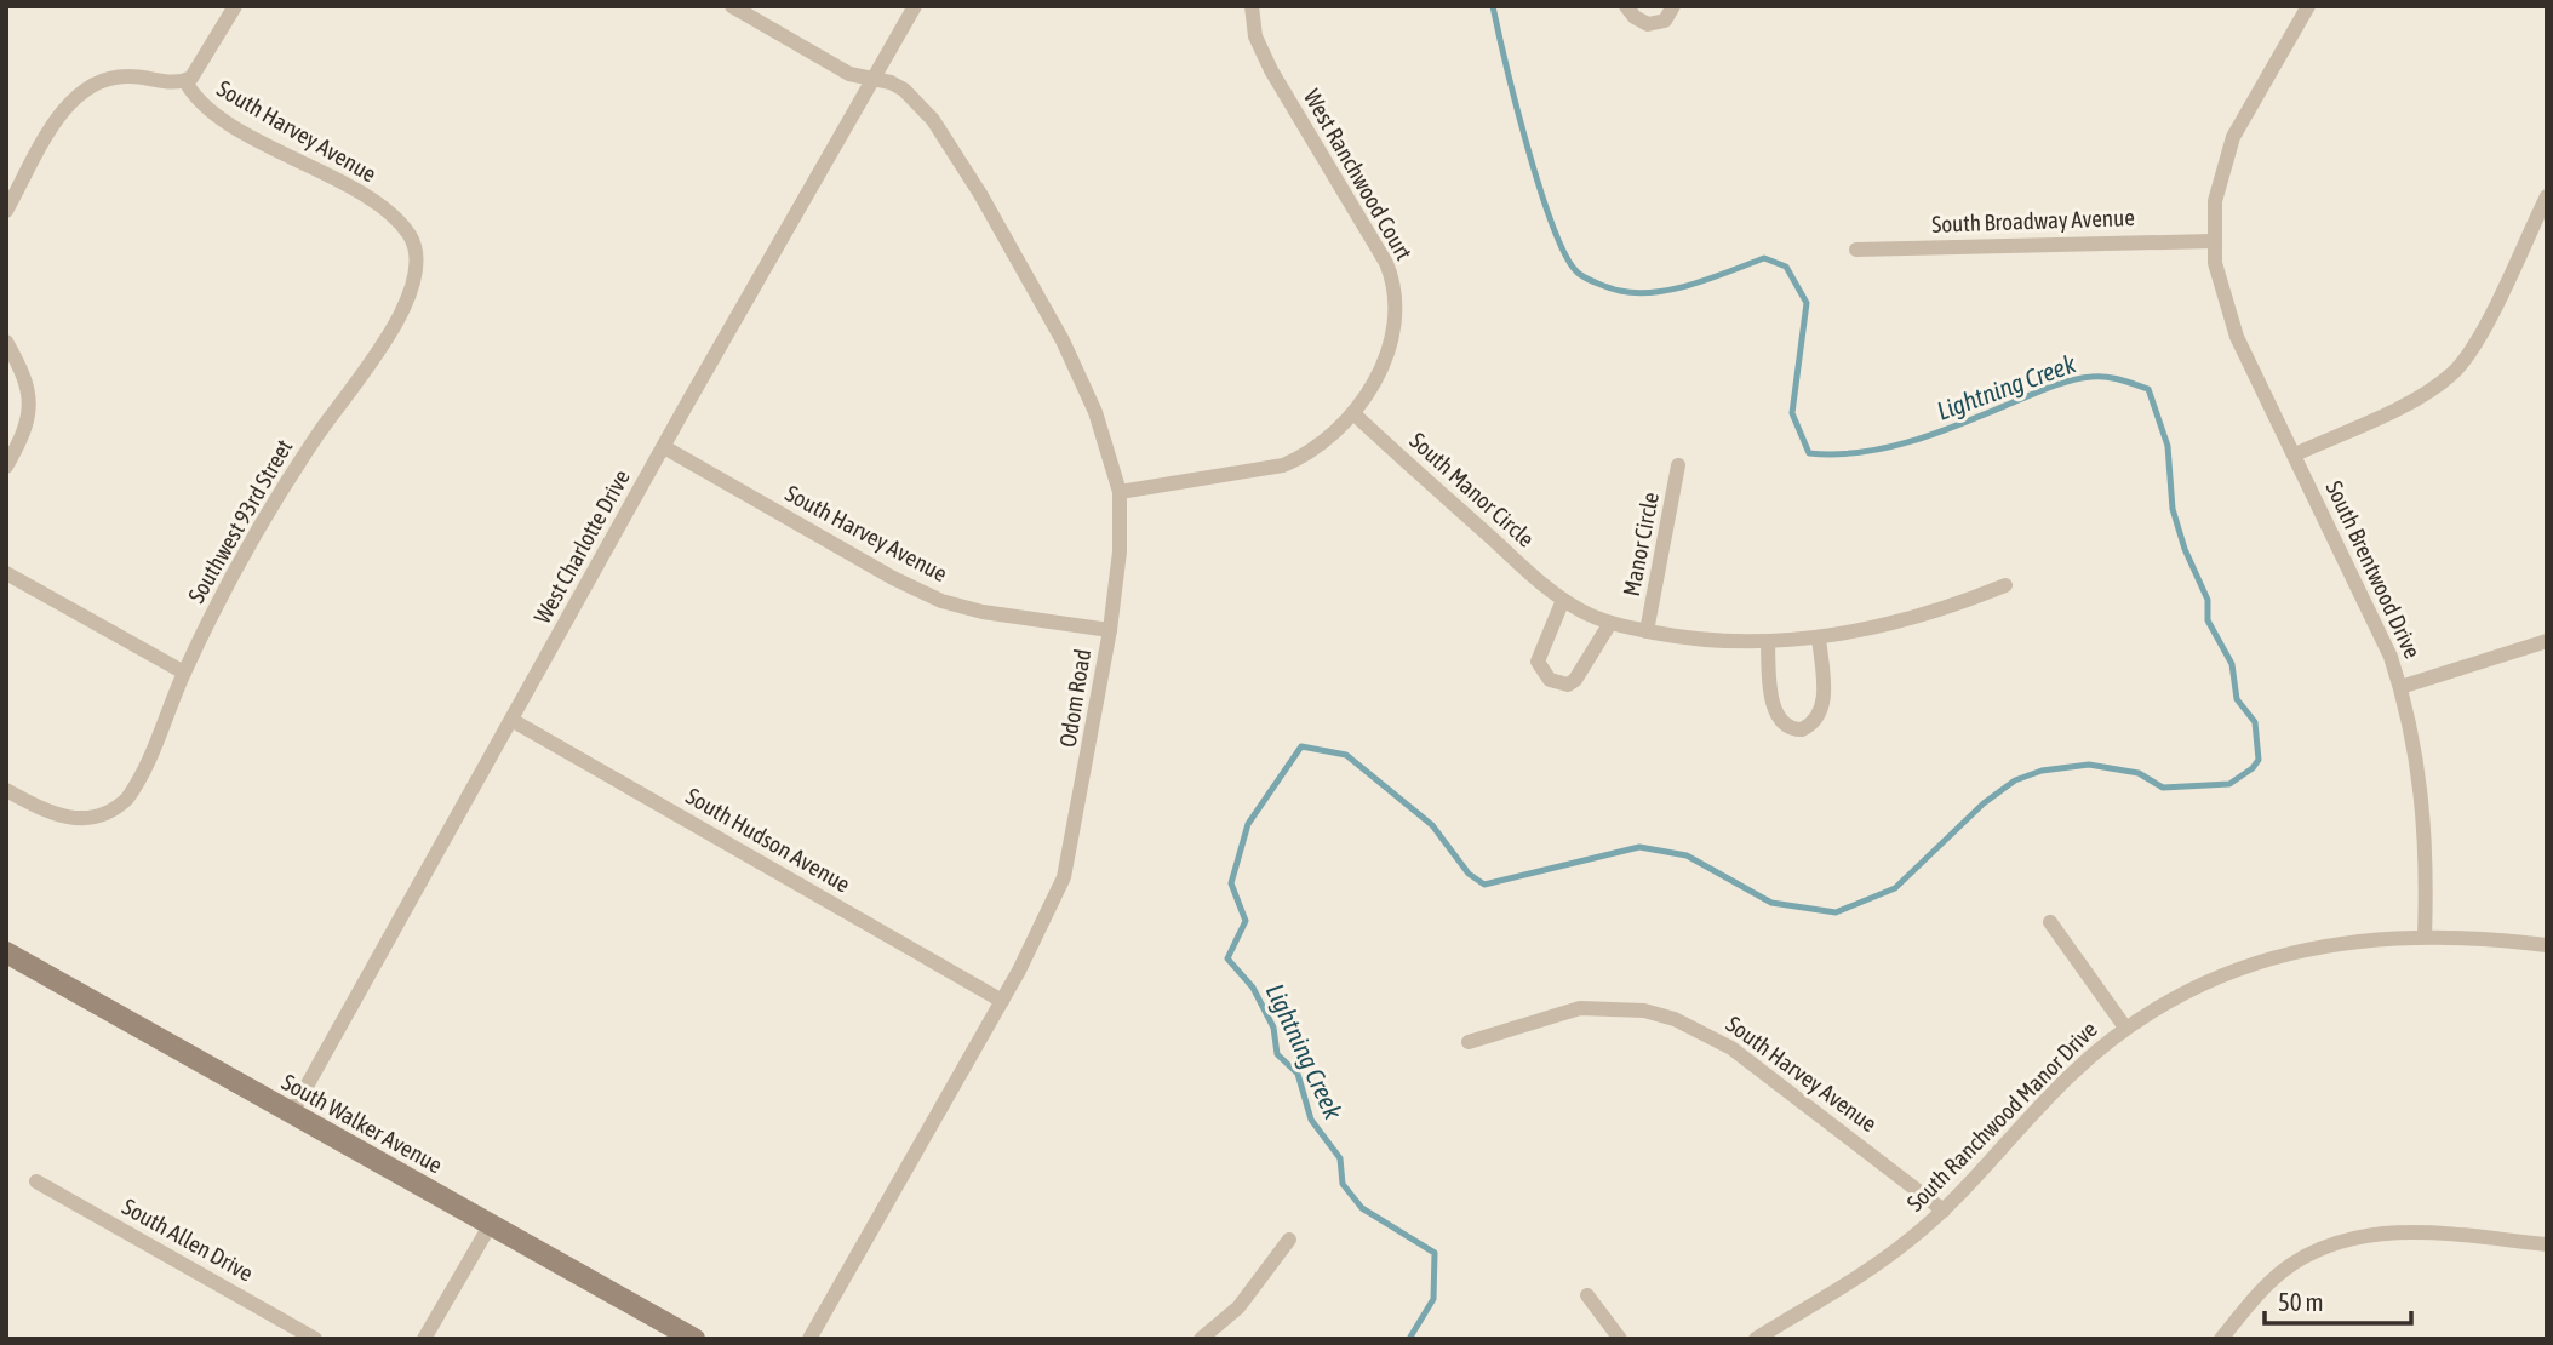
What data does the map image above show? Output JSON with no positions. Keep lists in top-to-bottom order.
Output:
{
  "streets": {
    "main road": ["South Walker Avenue"],
    "street": [
      "South Harvey Avenue",
      "West Ranchwood Court",
      "South Broadway Avenue",
      "South Manor Circle",
      "Southwest 93rd Street",
      "Manor Circle",
      "West Charlotte Drive",
      "South Brentwood Drive",
      "Odom Road",
      "South Hudson Avenue",
      "South Ranchwood Manor Drive",
      "South Allen Drive"
    ]
  },
  "crossings": [
    ["South Harvey Avenue", "Southwest 93rd Street"],
    ["South Harvey Avenue", "West Charlotte Drive"],
    ["South Harvey Avenue", "Odom Road"],
    ["South Harvey Avenue", "South Ranchwood Manor Drive"],
    ["West Ranchwood Court", "South Manor Circle"],
    ["West Ranchwood Court", "Odom Road"],
    ["South Broadway Avenue", "South Brentwood Drive"],
    ["South Manor Circle", "Manor Circle"],
    ["West Charlotte Drive", "Odom Road"],
    ["West Charlotte Drive", "South Hudson Avenue"],
    ["West Charlotte Drive", "South Walker Avenue"],
    ["South Brentwood Drive", "South Ranchwood Manor Drive"],
    ["Odom Road", "South Hudson Avenue"]
  ],
  "water": ["Lightning Creek"],
  "scale_bar": "50 m"
}
